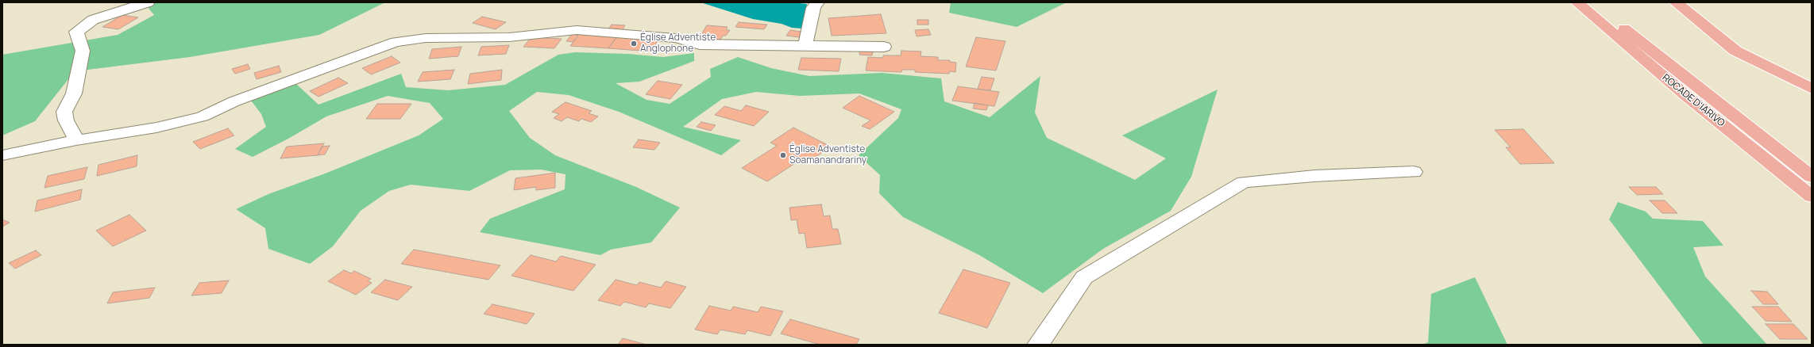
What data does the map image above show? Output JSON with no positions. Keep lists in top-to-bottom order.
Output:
{
  "streets": {
    "main road": ["ROCADE D'IARIVO"]
  },
  "places": ["Église Adventiste Anglophone", "Église Adventiste Soamanandrariny"]
}
